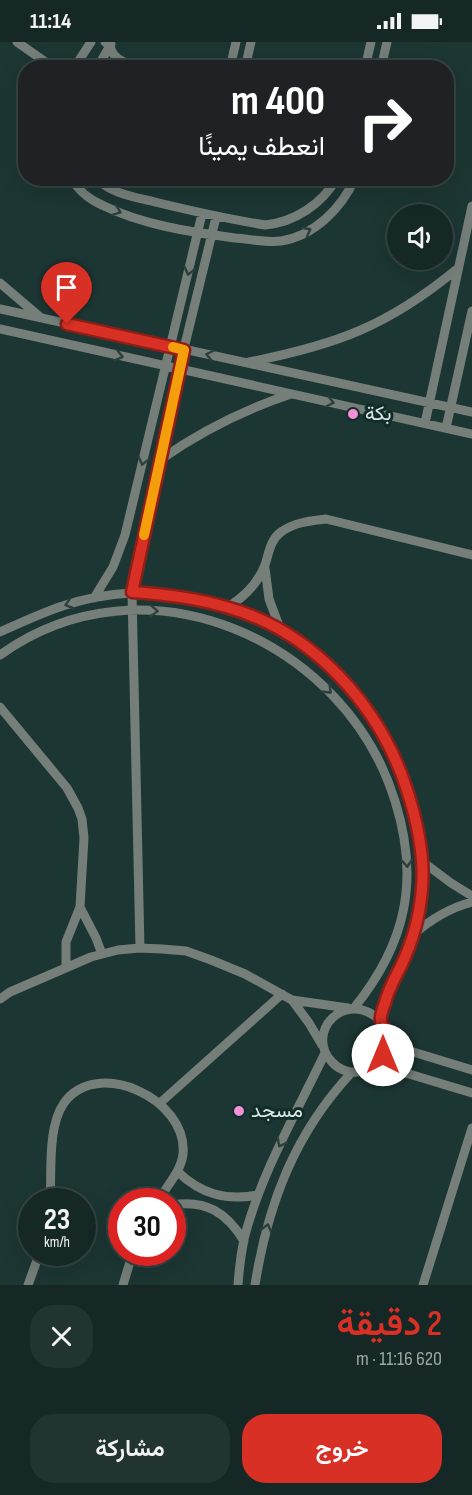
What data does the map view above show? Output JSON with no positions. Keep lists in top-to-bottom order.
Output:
{
  "places": ["بكة", "مسجد"],
  "page": {
    "status": "11:14",
    "turn": ["400 m", "انعطف يمينًا"],
    "speed": "23 km/h",
    "limit": "30",
    "heading": ["2 دقيقة", "620 m · 11:16"],
    "buttons": ["خروج", "مشاركة"]
  }
}
